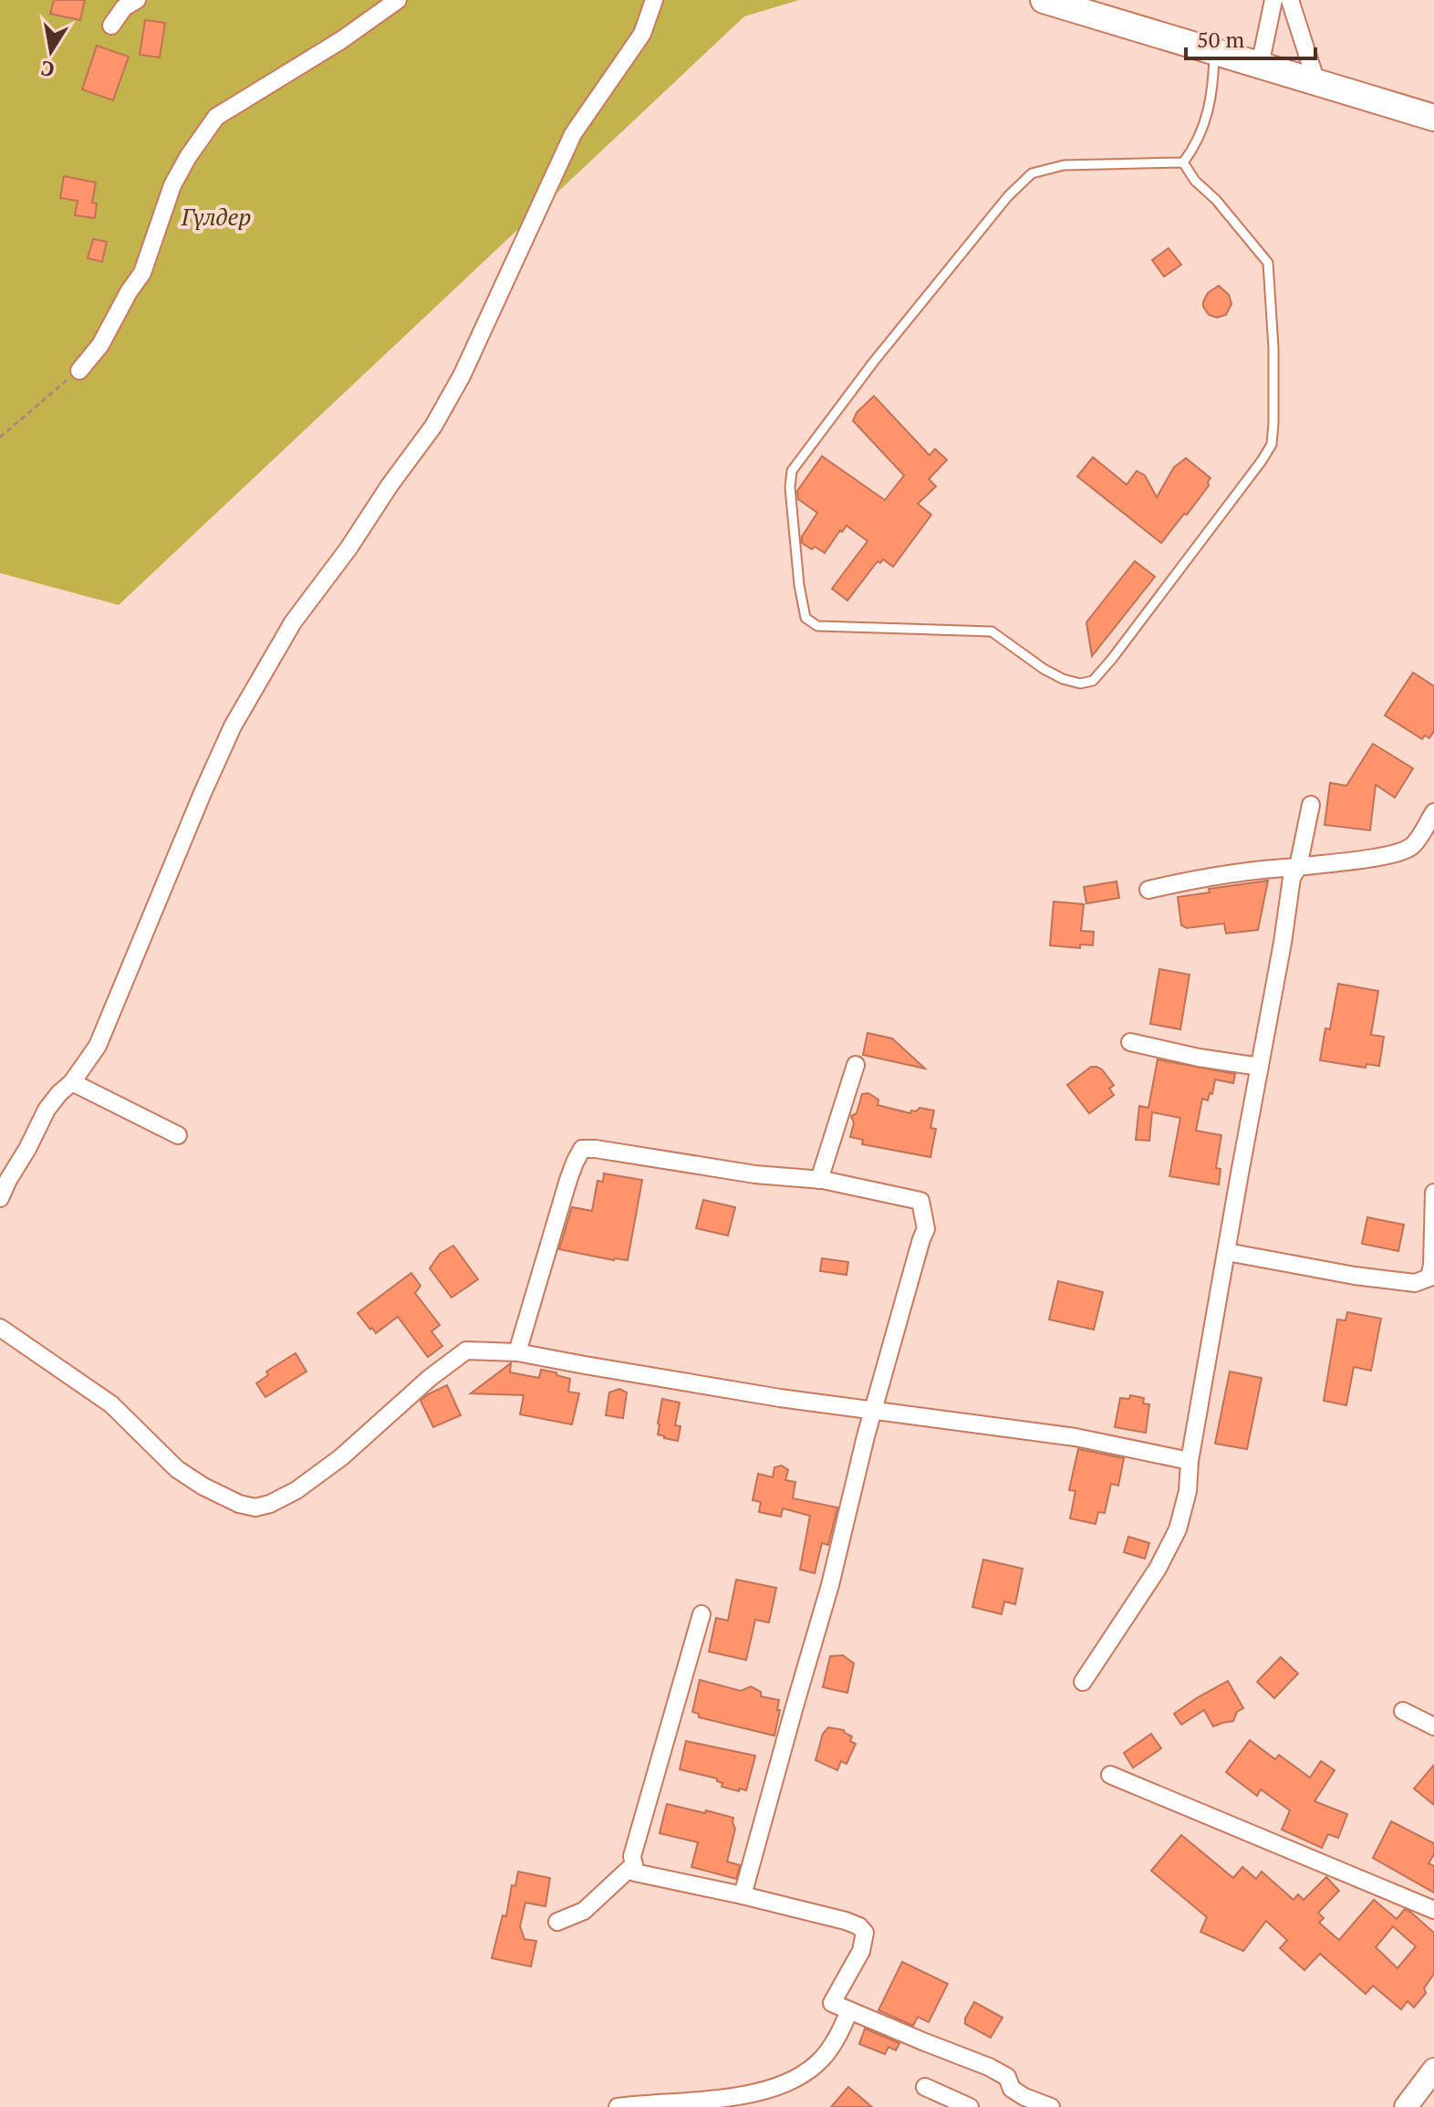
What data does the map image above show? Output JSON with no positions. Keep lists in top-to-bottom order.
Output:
{
  "parks": ["Гүлдер"],
  "scale_bar": "50 m",
  "north": "bottom"
}
